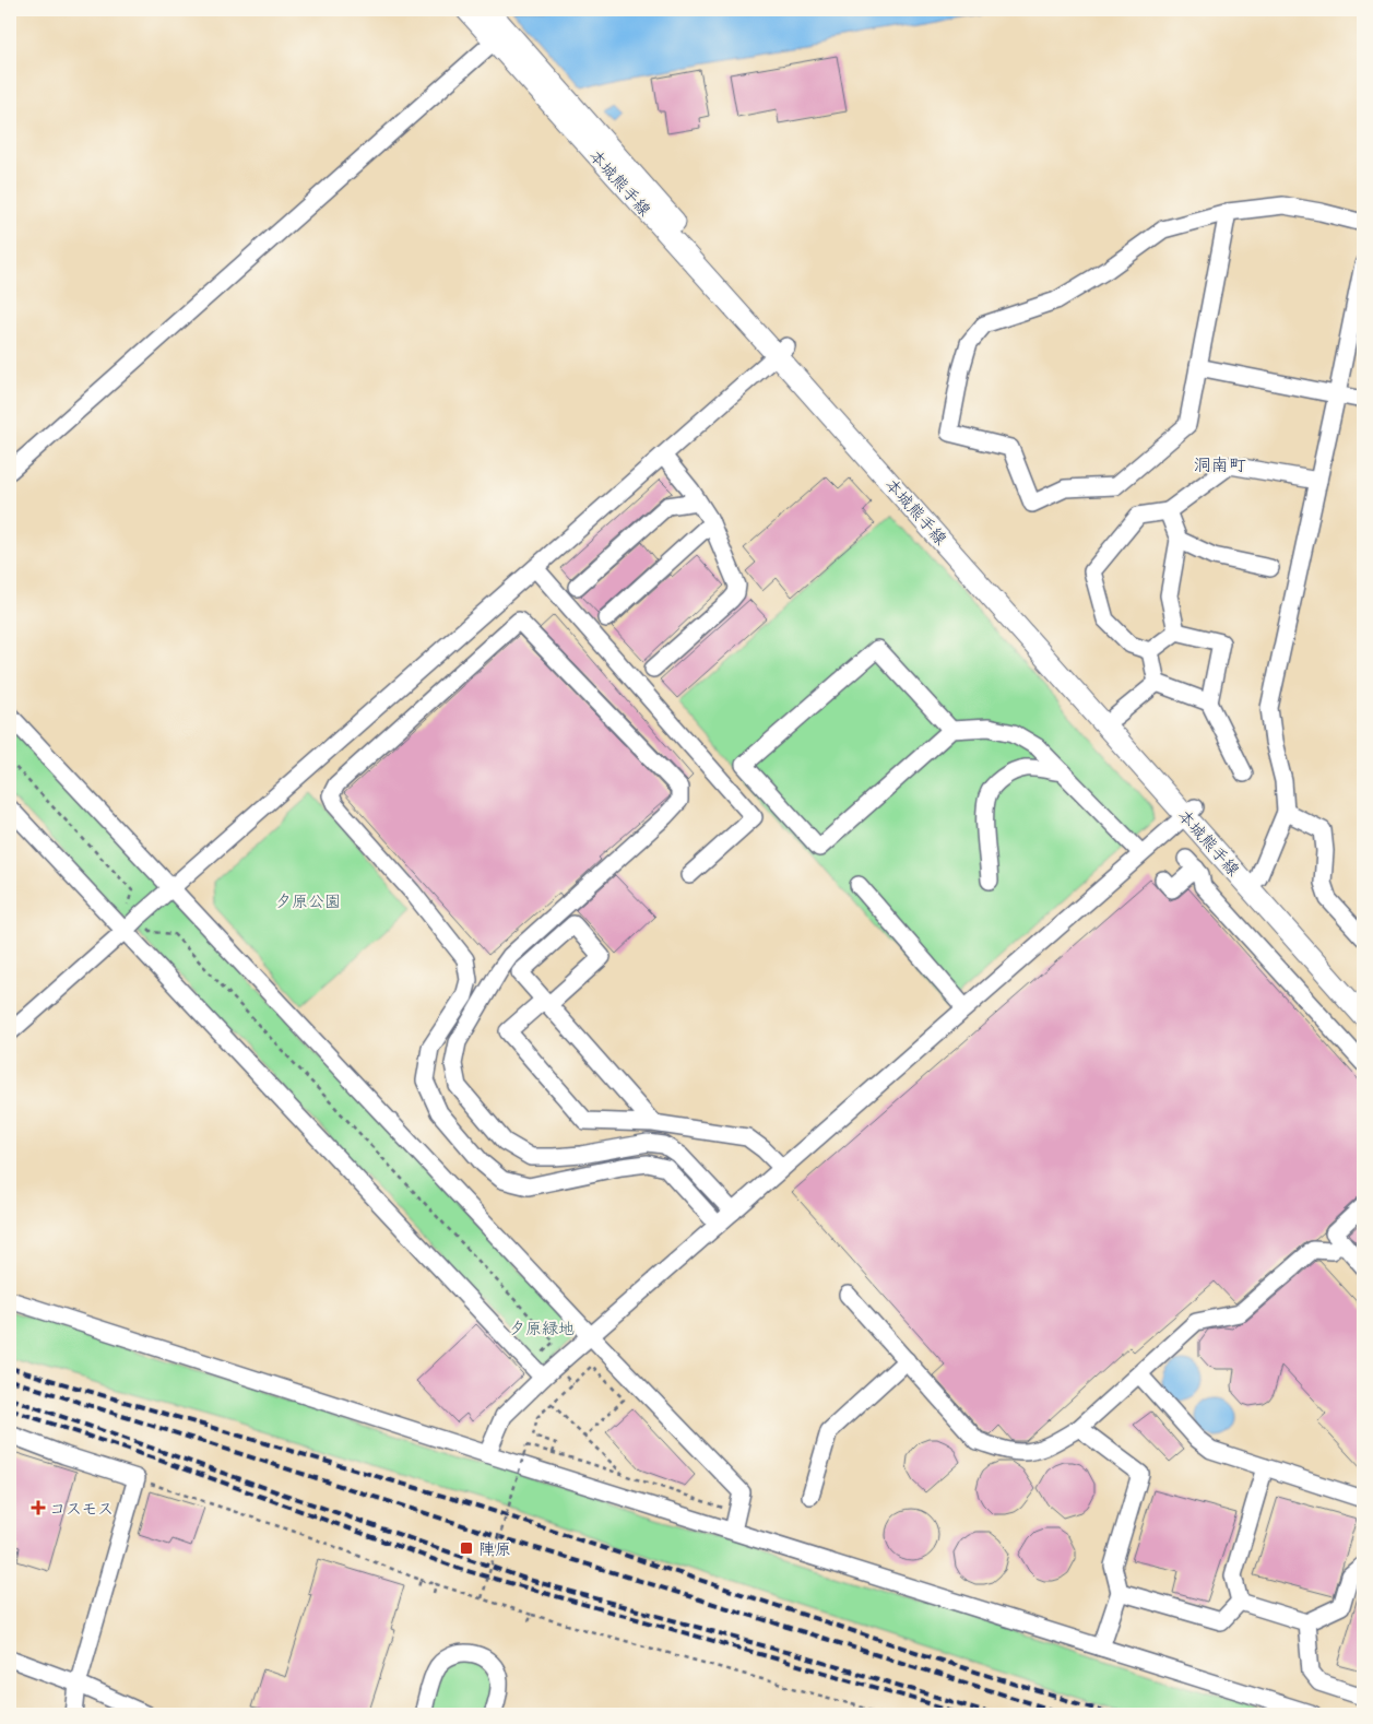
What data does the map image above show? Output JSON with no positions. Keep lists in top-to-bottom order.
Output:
{
  "streets": {
    "main road": ["本城熊手線"]
  },
  "districts": ["洞南町"],
  "parks": ["夕原公園", "夕原緑地"],
  "places": {
    "health": ["コスモス"],
    "transit": ["陣原"]
  }
}
